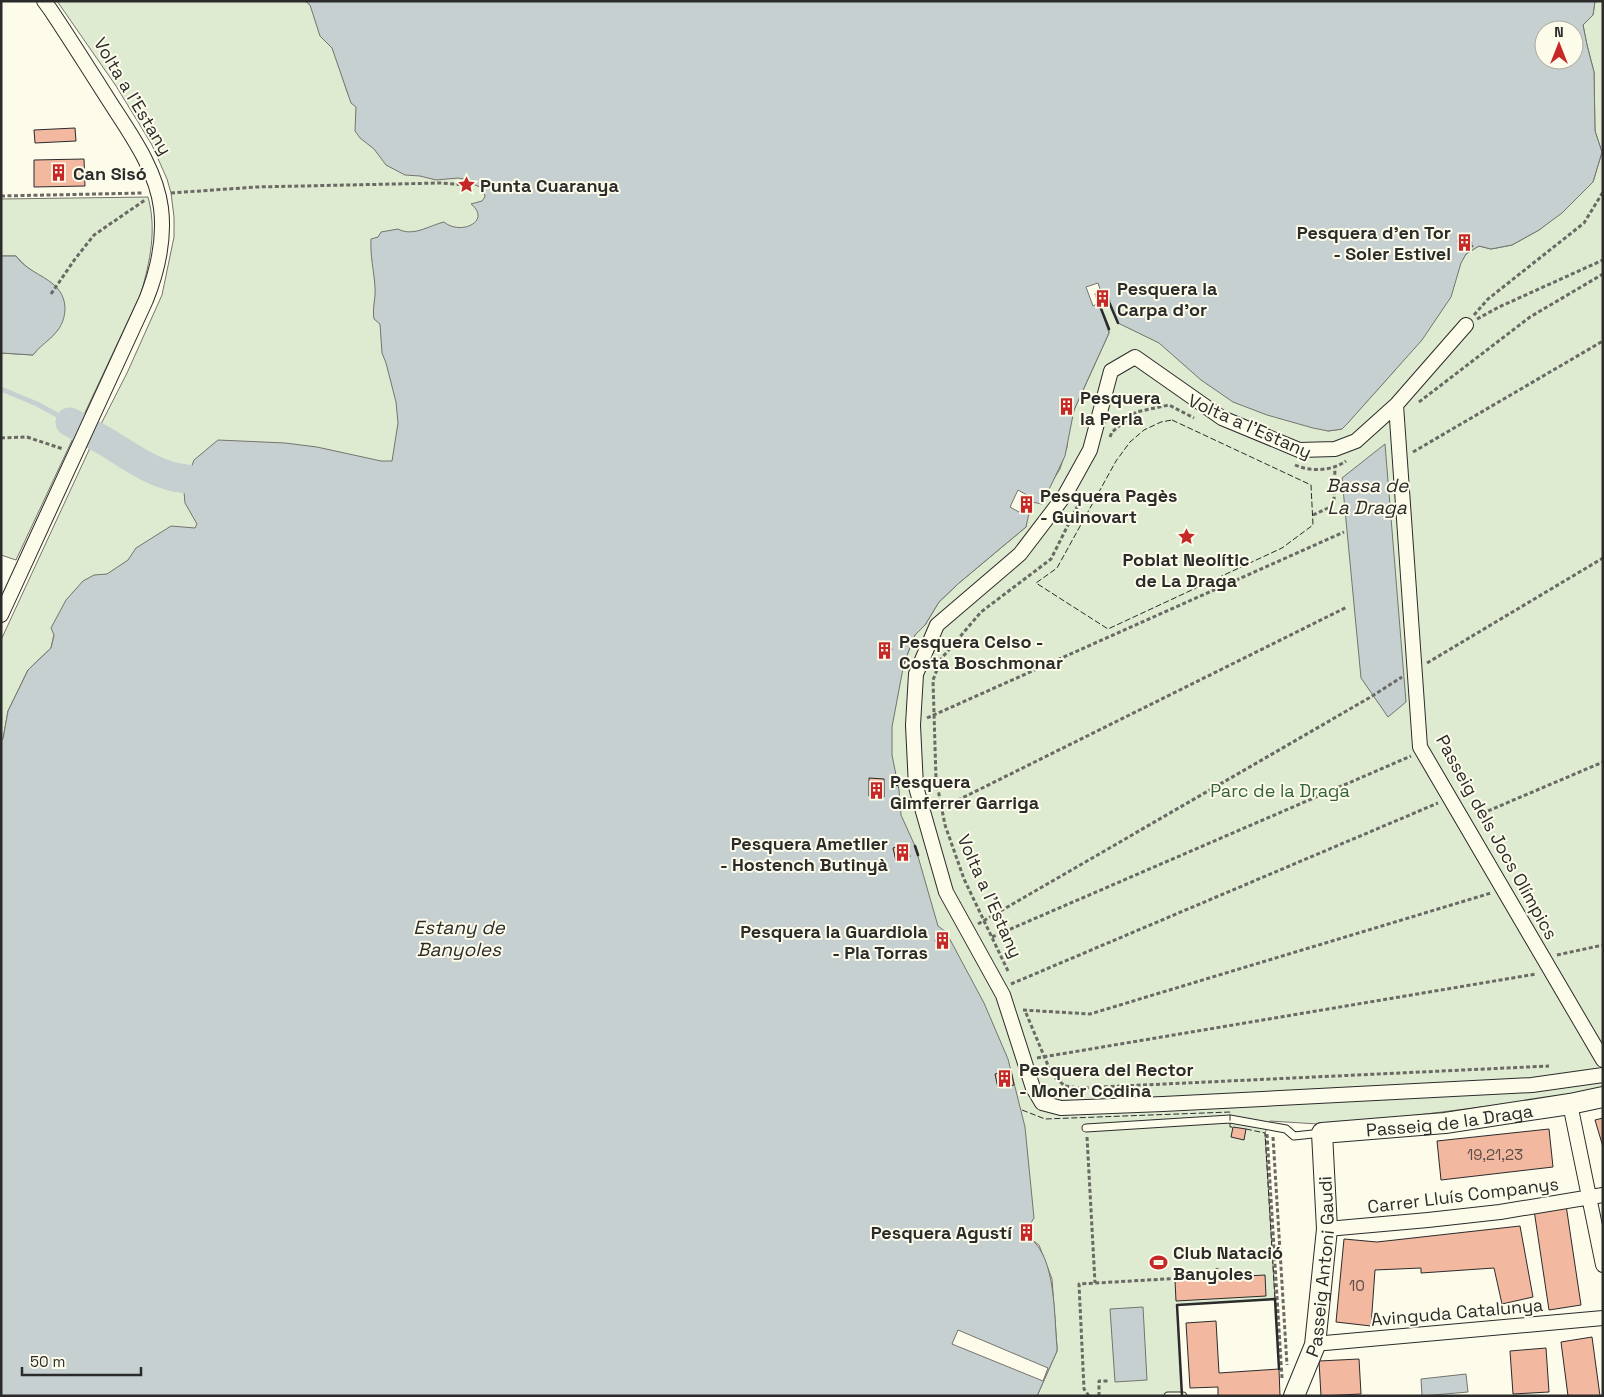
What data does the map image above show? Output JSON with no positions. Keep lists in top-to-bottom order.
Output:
{
  "streets": {
    "street": [
      "Passeig dels Jocs Olímpics",
      "Passeig de la Draga",
      "Carrer Lluís Companys",
      "Passeig Antoni Gaudi",
      "Avinguda Catalunya"
    ],
    "path": ["Volta a l'Estany"]
  },
  "crossings": [
    ["Passeig de la Draga", "Passeig Antoni Gaudi"],
    ["Carrer Lluís Companys", "Passeig Antoni Gaudi"],
    ["Passeig Antoni Gaudi", "Avinguda Catalunya"]
  ],
  "water": ["Bassa de La Draga", "Estany de Banyoles"],
  "parks": ["Parc de la Draga"],
  "places": {
    "building": [
      "Can Sisó",
      "Pesquera d'en Tor - Soler Estivel",
      "Pesquera la Carpa d'or",
      "Pesquera la Perla",
      "Pesquera Pagès - Guinovart",
      "Pesquera Celso - Costa Boschmonar",
      "Pesquera Gimferrer Garriga",
      "Pesquera Ametller - Hostench Butinyà",
      "Pesquera la Guardiola - Pla Torras",
      "Pesquera del Rector - Moner Codina",
      "Pesquera Agustí"
    ],
    "place": ["Punta Cuaranya", "Poblat Neolític de La Draga"],
    "sports": ["Club Natació Banyoles"]
  },
  "house_numbers": ["19,21,23", "10"],
  "scale_bar": "50 m",
  "north": "top"
}
